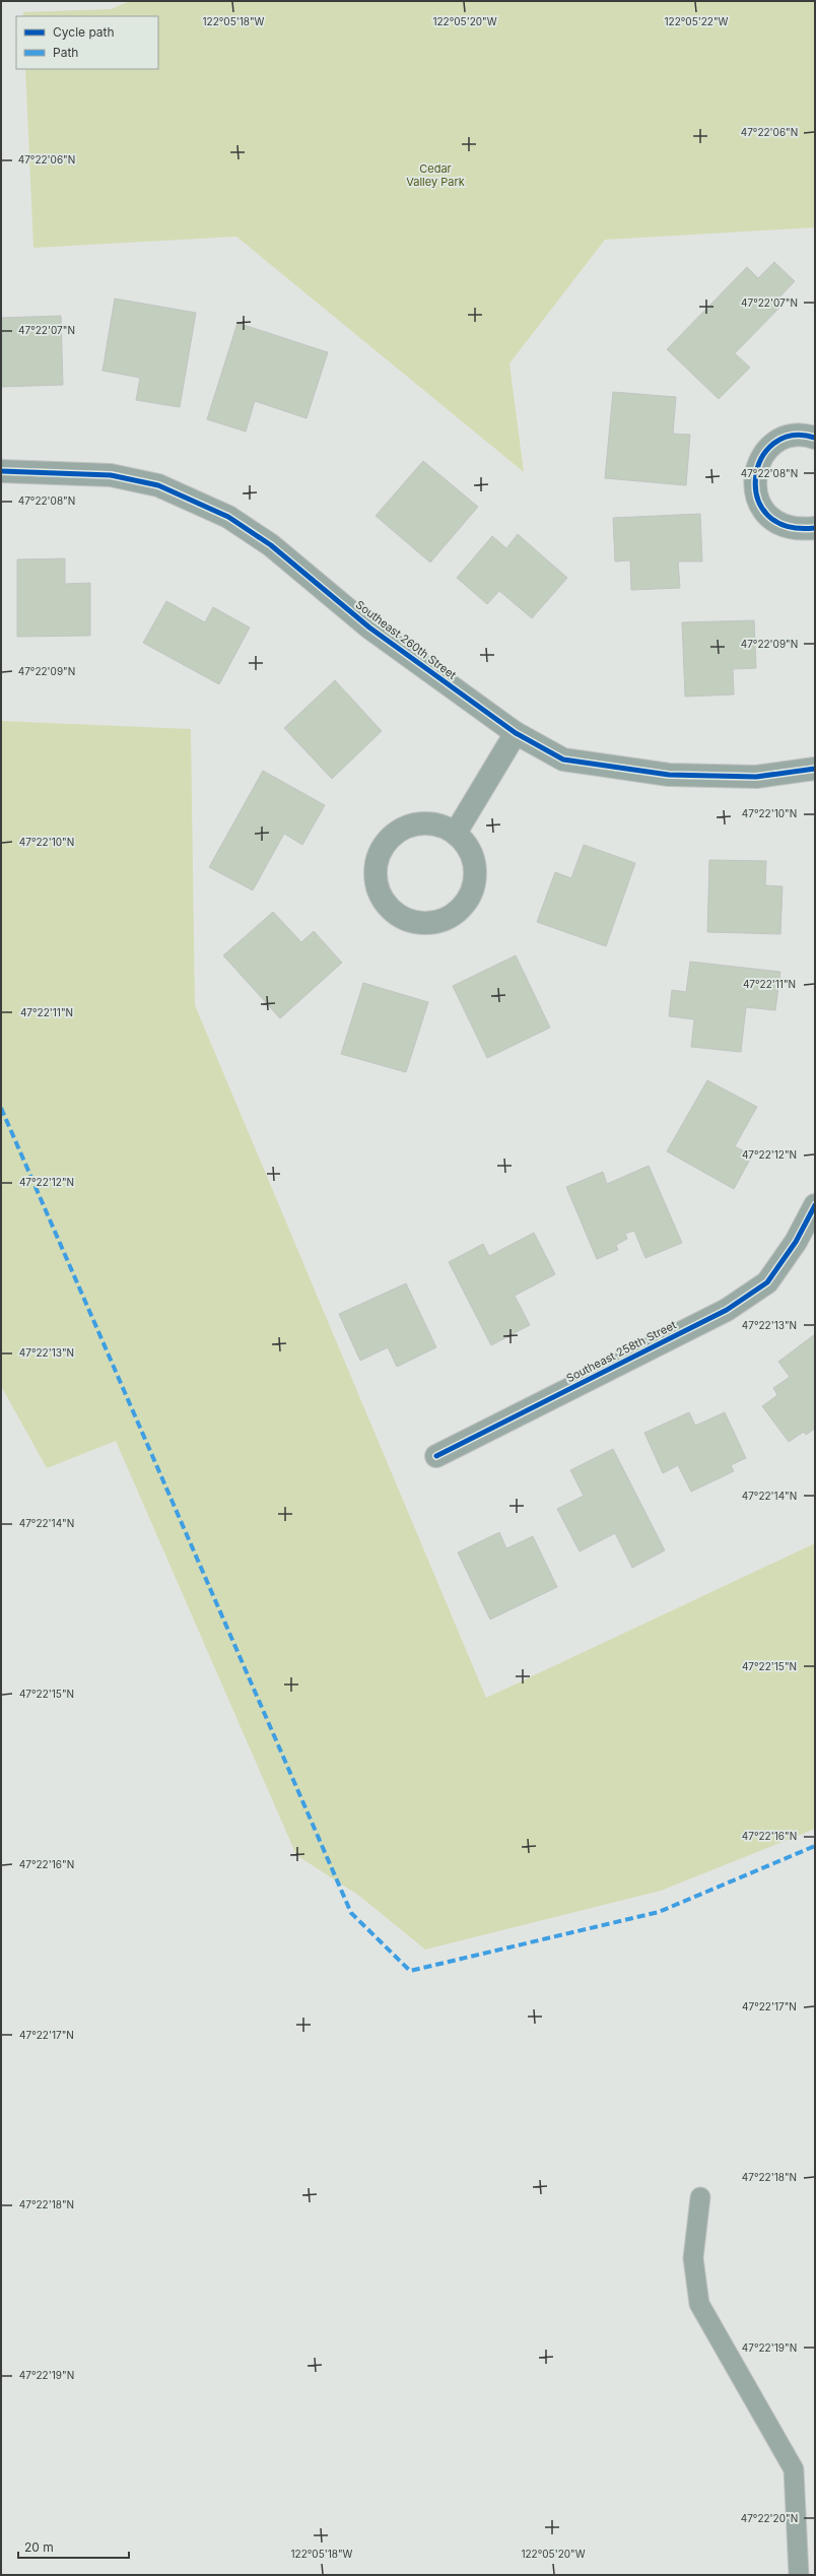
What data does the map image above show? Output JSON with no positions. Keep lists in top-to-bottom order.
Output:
{
  "streets": {
    "street": ["Southeast 260th Street", "Southeast 258th Street"]
  },
  "parks": ["Cedar Valley Park"],
  "legend": ["Cycle path", "Path"],
  "scale_bar": "20 m",
  "coordinates": [
    "122°05'18\"W",
    "122°05'20\"W",
    "122°05'22\"W",
    "47°22'06\"N",
    "47°22'07\"N",
    "47°22'08\"N",
    "47°22'09\"N",
    "47°22'10\"N",
    "47°22'11\"N",
    "47°22'12\"N",
    "47°22'13\"N",
    "47°22'14\"N",
    "47°22'15\"N",
    "47°22'16\"N",
    "47°22'17\"N",
    "47°22'18\"N",
    "47°22'19\"N",
    "47°22'20\"N"
  ]
}
